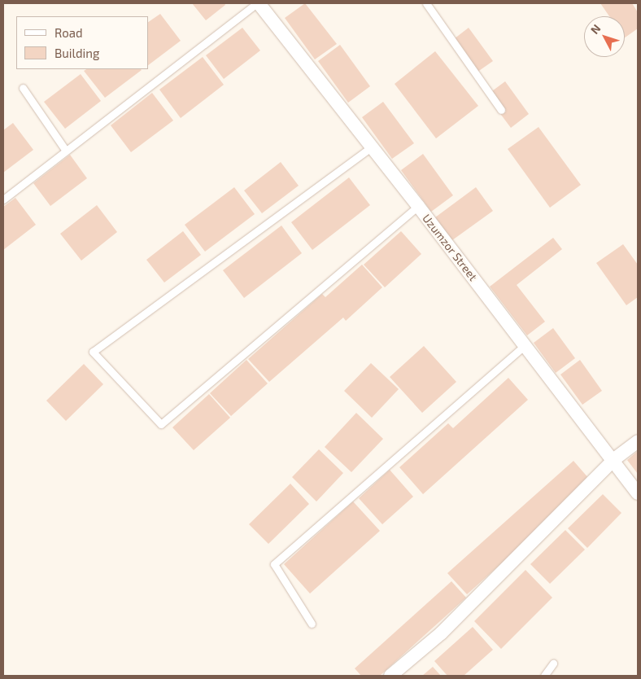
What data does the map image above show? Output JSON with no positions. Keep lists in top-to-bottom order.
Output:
{
  "streets": {
    "street": ["Uzumzor Street"]
  },
  "legend": ["Road", "Building"],
  "north": "top left"
}
